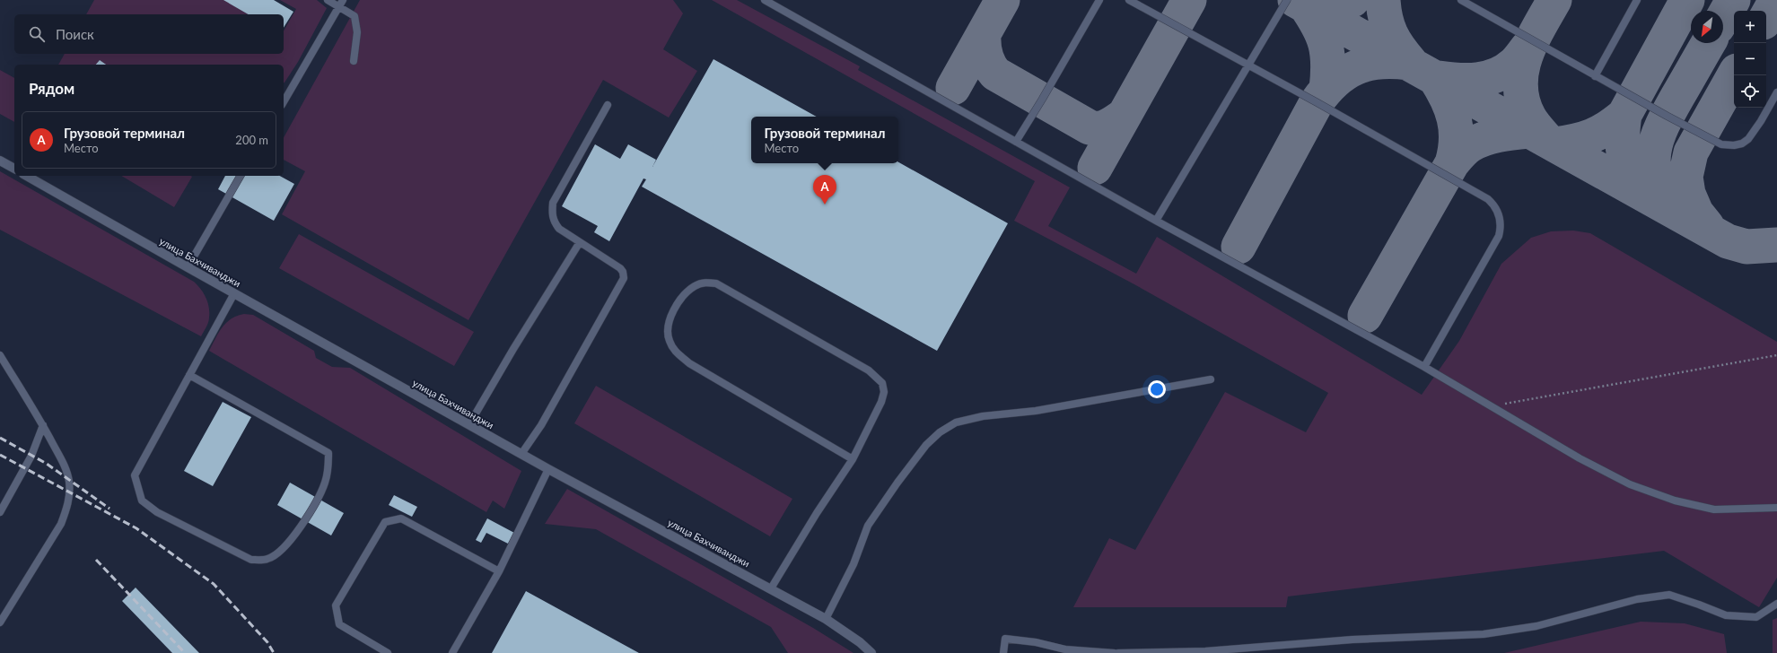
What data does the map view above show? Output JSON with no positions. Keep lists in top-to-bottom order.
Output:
{
  "streets": {
    "street": ["улица Бахчиванджи"]
  },
  "north": "bottom left",
  "page": {
    "map_buttons": ["+", "−"],
    "search": "Поиск",
    "heading": "Рядом",
    "list": [
      {
        "mark": "A",
        "name": "Грузовой терминал",
        "note": "Место",
        "value": "200 m"
      }
    ],
    "popup": ["Грузовой терминал", "Место"],
    "pins": "A"
  }
}
